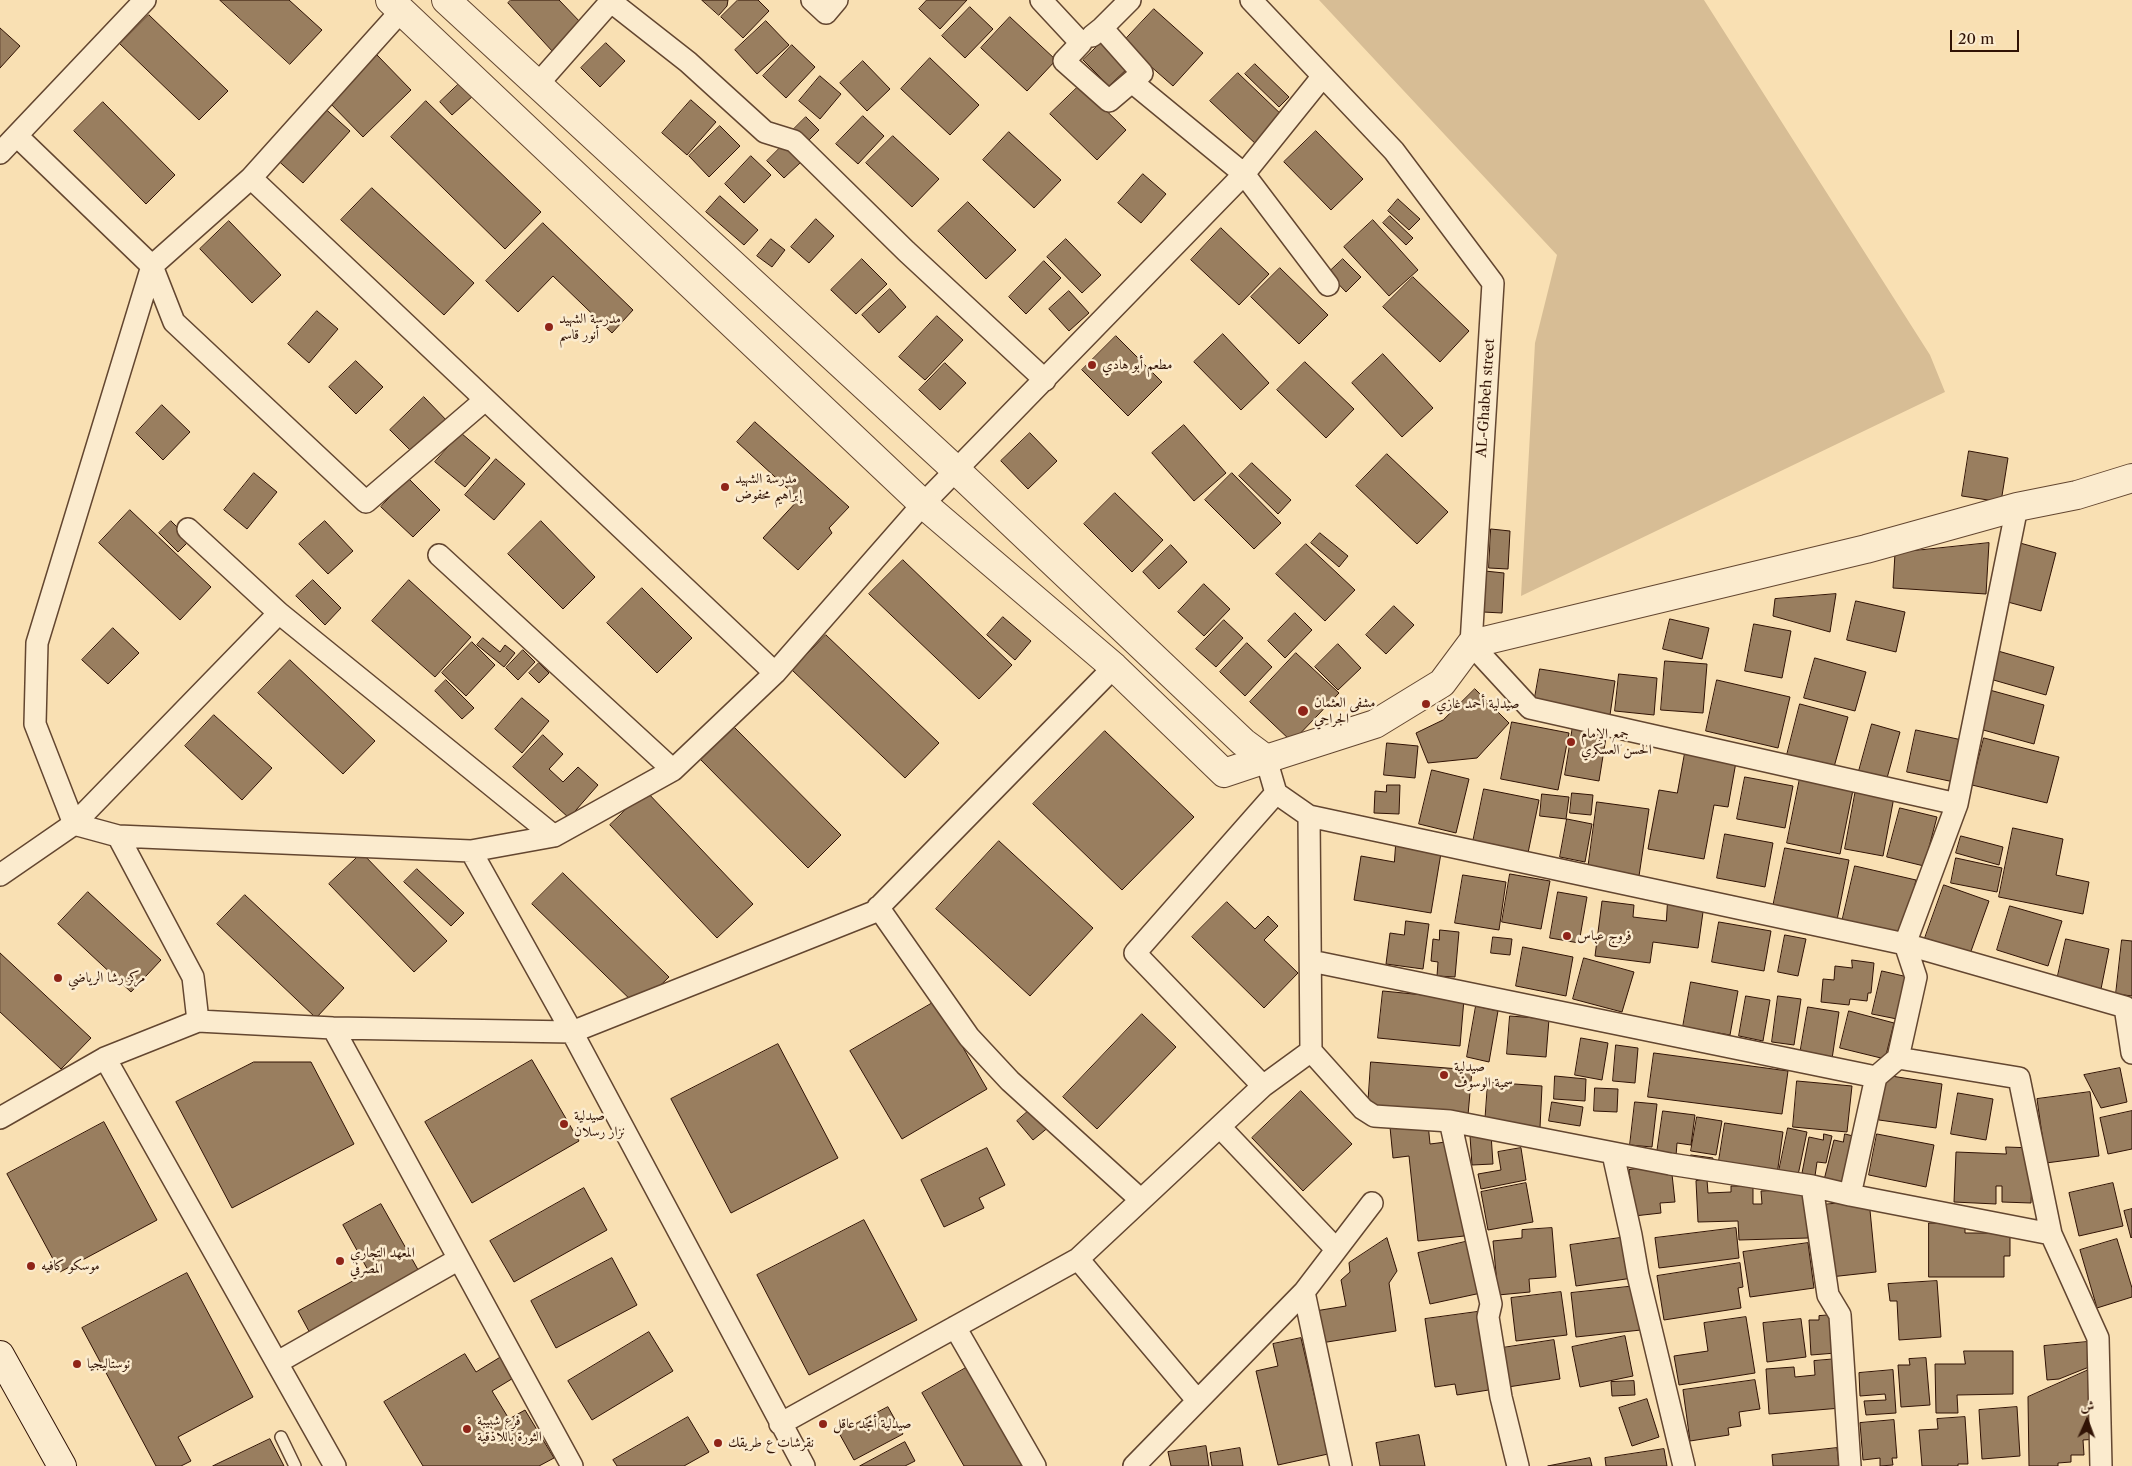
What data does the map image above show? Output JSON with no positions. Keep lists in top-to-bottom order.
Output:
{
  "streets": {
    "street": ["AL-Ghabeh street"]
  },
  "places": [
    "مدرسة الشهيد أنور قاسم",
    "مطعم أبو هادي",
    "مدرسة الشهيد إبراهيم محفوض",
    "صيدلية أحمد غازي",
    "مشفى العثمان الجراحي",
    "جمع الإمام الحسن العسكري",
    "فروج عباس",
    "مركز رشا الرياضي",
    "صيدلية سمية الوسوف",
    "صيدلية نزار رسلان",
    "المعهد التجاري المصرفي",
    "موسكو كافيه",
    "نوستاليجيا",
    "صيدلية أمجد عاقل",
    "فرع شبيبة الثورة باللاذقية",
    "نقرشات ع طريقك"
  ],
  "scale_bar": "20 m",
  "north": "top"
}
